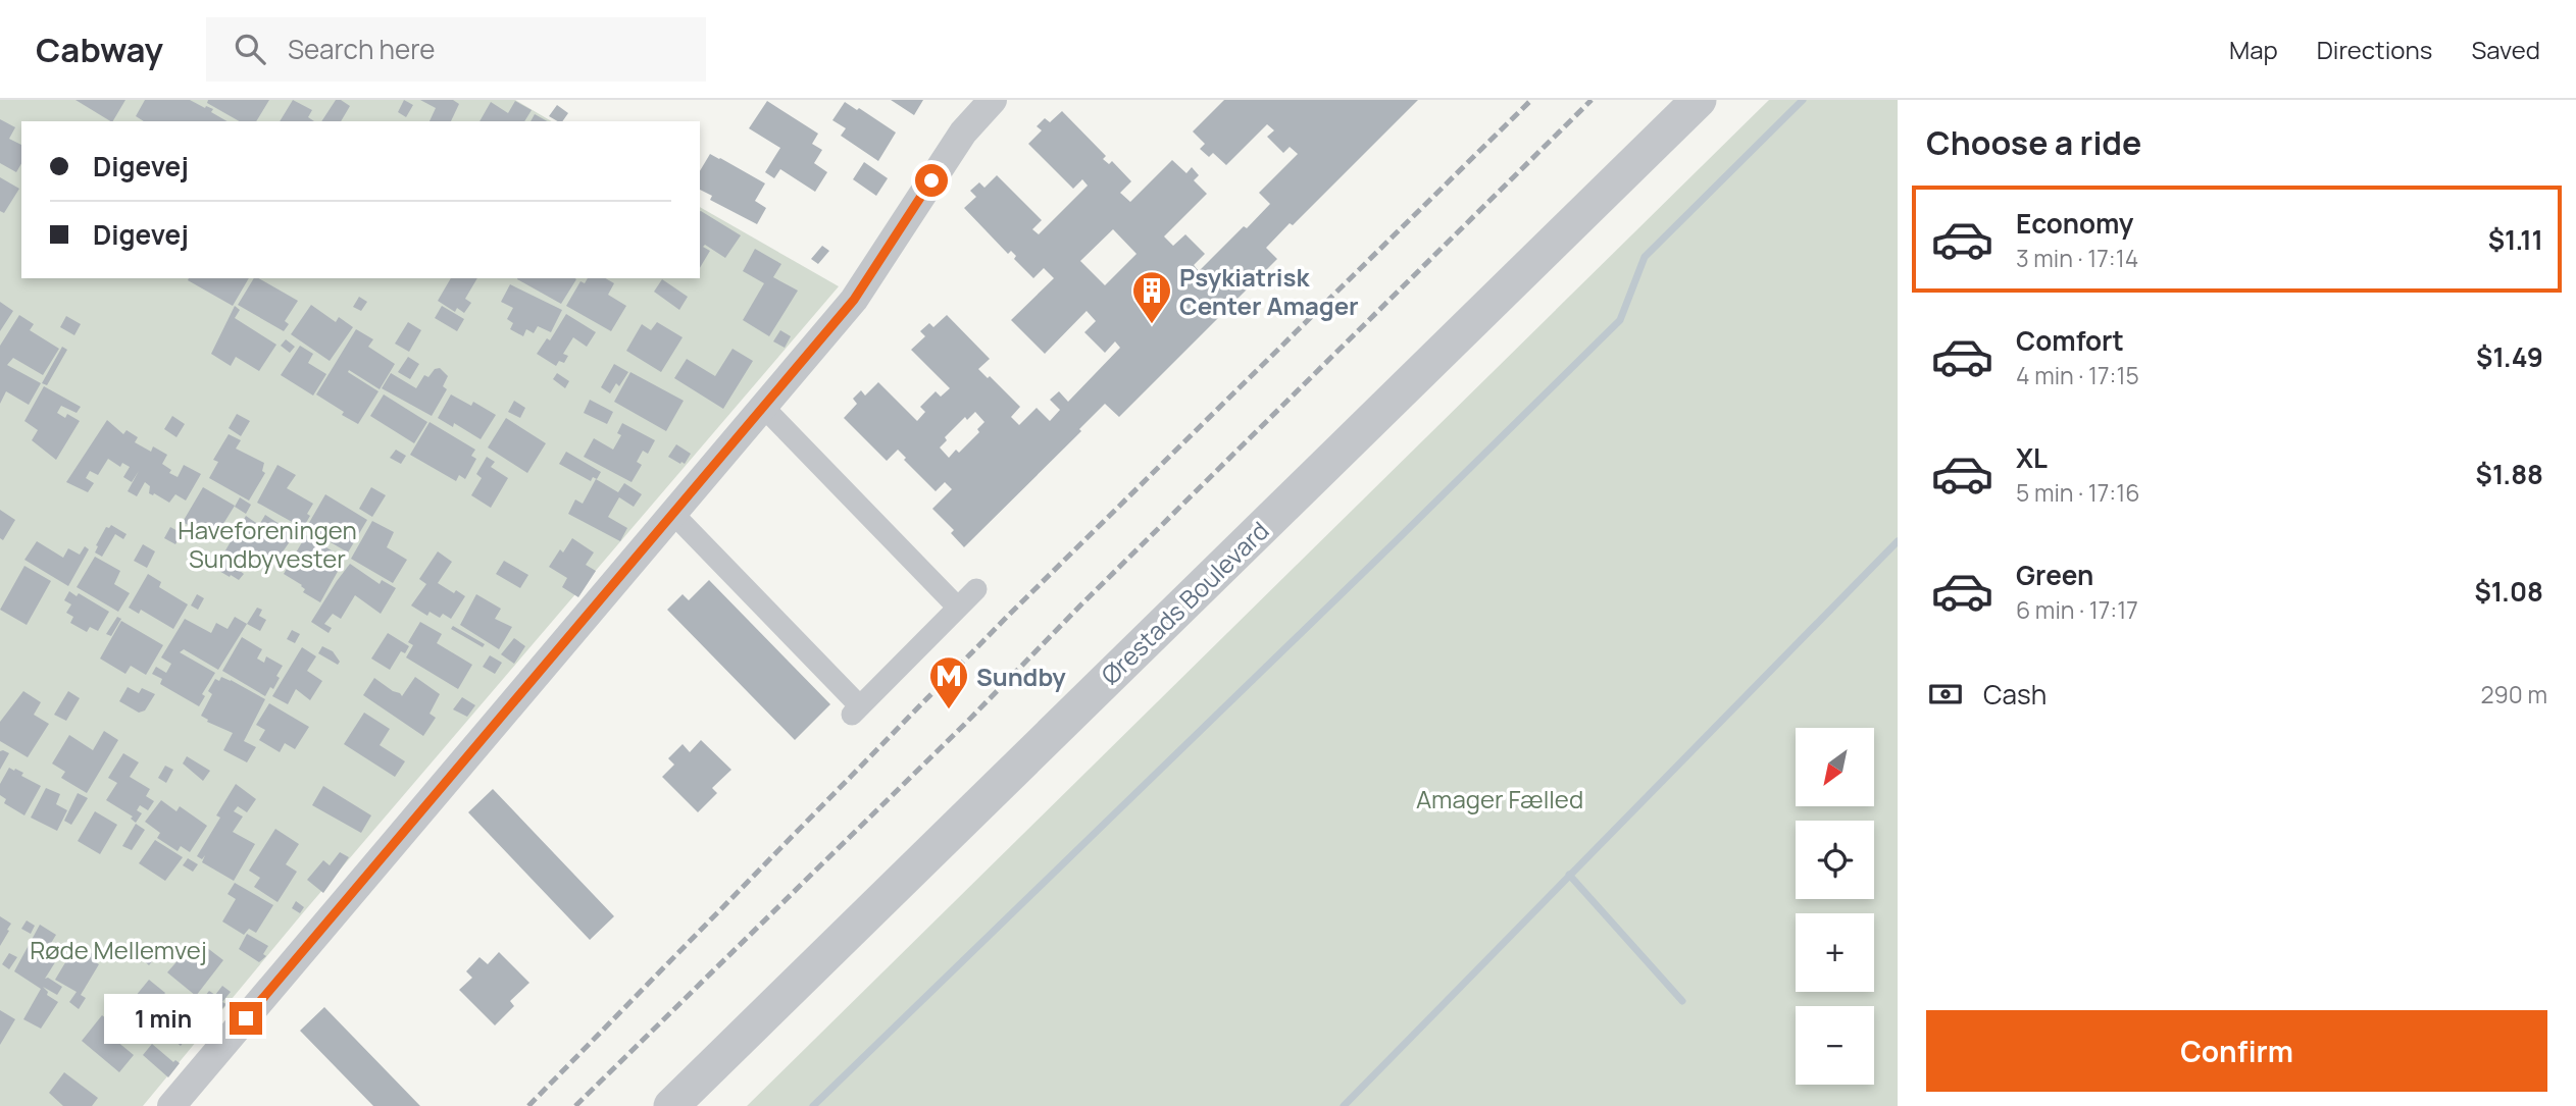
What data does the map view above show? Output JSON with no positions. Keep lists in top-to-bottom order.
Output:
{
  "streets": {
    "street": ["Ørestads Boulevard"]
  },
  "parks": ["Haveforeningen Sundbyvester", "Amager Fælled", "Røde Mellemvej"],
  "places": {
    "building": ["Psykiatrisk Center Amager"],
    "metro station": ["Sundby"]
  },
  "north": "bottom left",
  "page": {
    "header": "Cabway",
    "search": "Search here",
    "nav": ["Map", "Directions", "Saved"],
    "heading": "Choose a ride",
    "banner": ["Digevej", "Digevej"],
    "list": [
      {
        "name": "Economy",
        "note": "3 min · 17:14",
        "value": "$1.11"
      },
      {
        "name": "Comfort",
        "note": "4 min · 17:15",
        "value": "$1.49"
      },
      {
        "name": "XL",
        "note": "5 min · 17:16",
        "value": "$1.88"
      },
      {
        "name": "Green",
        "note": "6 min · 17:17",
        "value": "$1.08"
      }
    ],
    "pay": ["Cash", "290 m"],
    "map_buttons": ["+", "−"],
    "bubble": "1 min",
    "buttons": "Confirm"
  }
}
